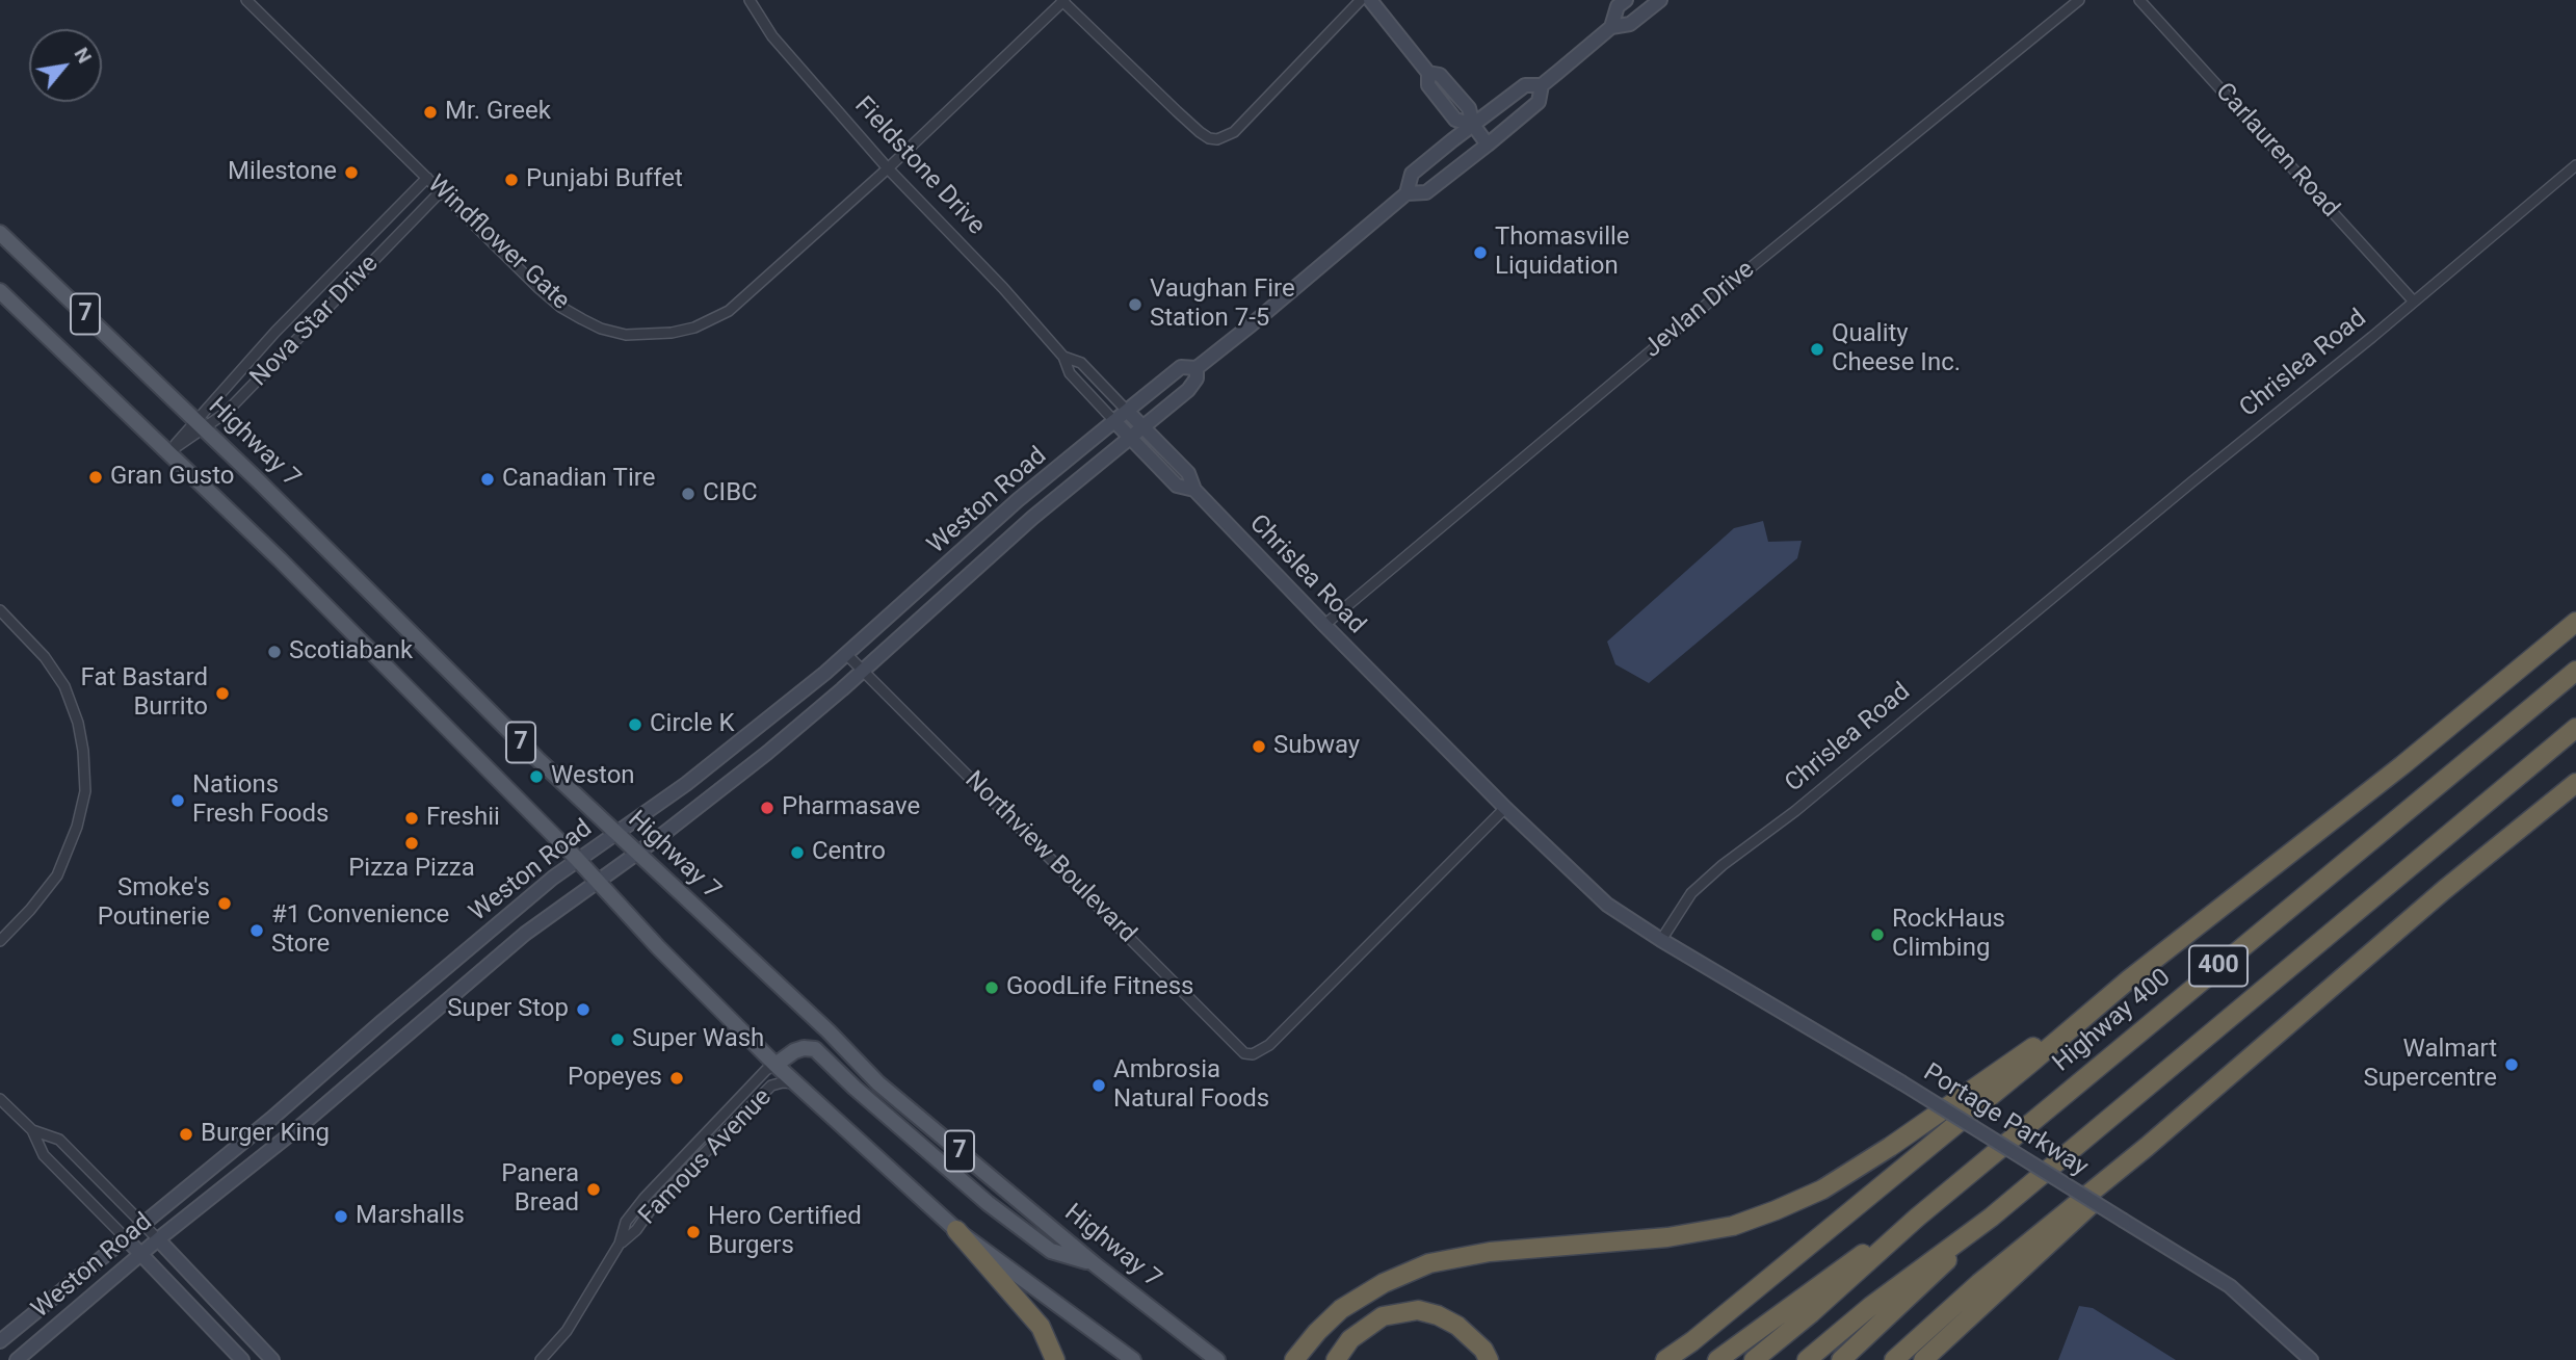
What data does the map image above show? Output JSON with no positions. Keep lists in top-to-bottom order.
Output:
{
  "streets": {
    "highway": ["400", "Highway 400"],
    "main road": [
      "Fieldstone Drive",
      "7",
      "Chrislea Road",
      "Highway 7",
      "Weston Road",
      "Portage Parkway"
    ],
    "street": [
      "Carlauren Road",
      "Windflower Gate",
      "Jevlan Drive",
      "Nova Star Drive",
      "Northview Boulevard",
      "Famous Avenue"
    ]
  },
  "crossings": [
    ["Carlauren Road", "Chrislea Road"],
    ["Fieldstone Drive", "Windflower Gate"],
    ["Fieldstone Drive", "Chrislea Road"],
    ["Fieldstone Drive", "Weston Road"],
    ["Windflower Gate", "Nova Star Drive"],
    ["Jevlan Drive", "Chrislea Road"],
    ["7", "Nova Star Drive"],
    ["7", "Weston Road"],
    ["7", "Famous Avenue"],
    ["Nova Star Drive", "Highway 7"],
    ["Chrislea Road", "Weston Road"],
    ["Chrislea Road", "Northview Boulevard"],
    ["Chrislea Road", "Portage Parkway"],
    ["Highway 7", "Weston Road"],
    ["Weston Road", "Northview Boulevard"]
  ],
  "places": [
    "Mr. Greek",
    "Milestone",
    "Punjabi Buffet",
    "Thomasville Liquidation",
    "Vaughan Fire Station 7-5",
    "Quality Cheese Inc.",
    "Gran Gusto",
    "Canadian Tire",
    "CIBC",
    "Scotiabank",
    "Fat Bastard Burrito",
    "Circle K",
    "Subway",
    "Weston",
    "Nations Fresh Foods",
    "Pharmasave",
    "Freshii",
    "Pizza Pizza",
    "Centro",
    "Smoke's Poutinerie",
    "#1 Convenience Store",
    "RockHaus Climbing",
    "GoodLife Fitness",
    "Super Stop",
    "Super Wash",
    "Walmart Supercentre",
    "Popeyes",
    "Ambrosia Natural Foods",
    "Burger King",
    "Panera Bread",
    "Marshalls",
    "Hero Certified Burgers"
  ],
  "north": "top right"
}
